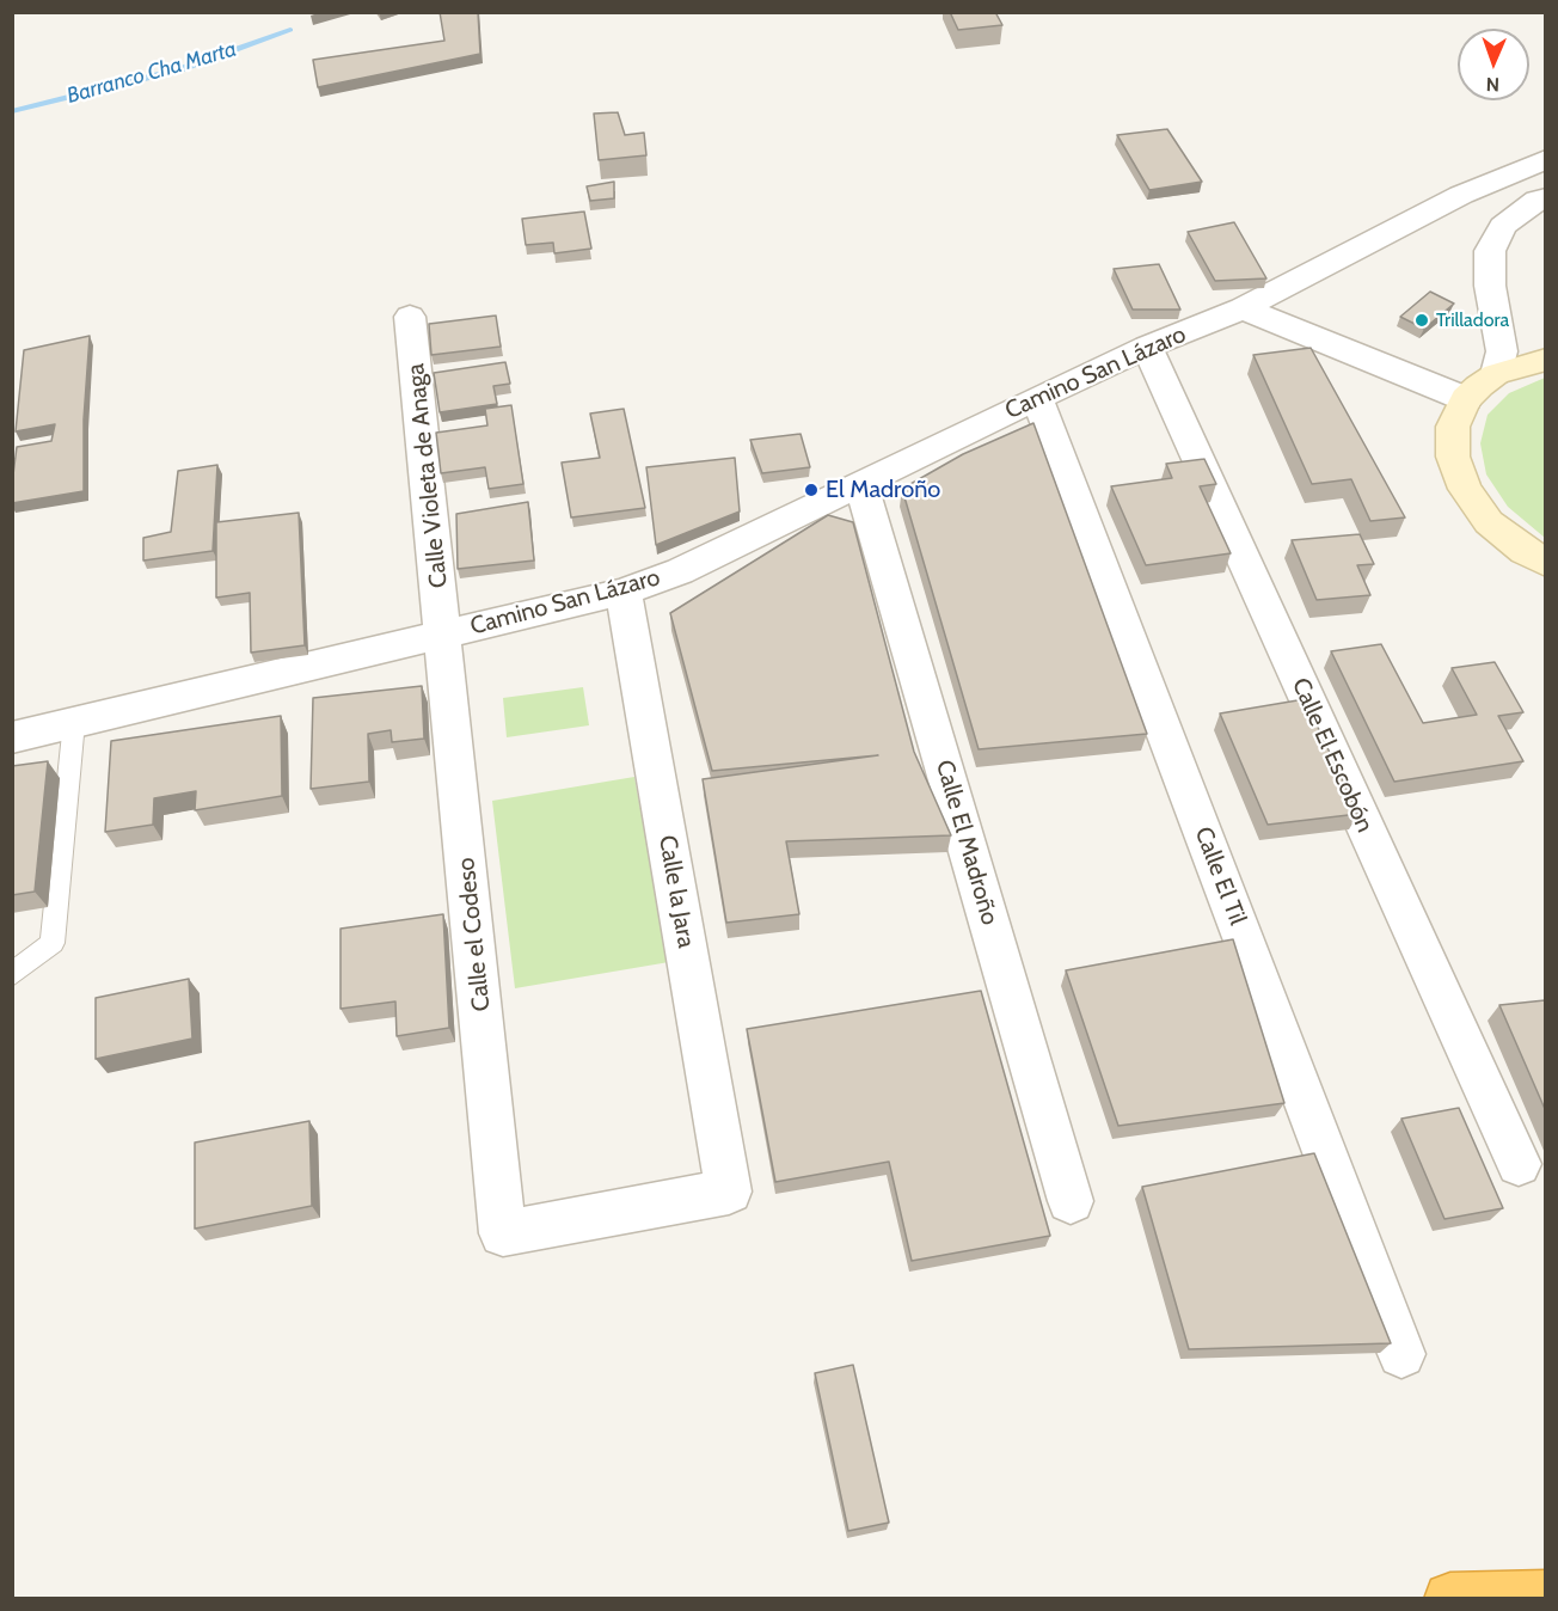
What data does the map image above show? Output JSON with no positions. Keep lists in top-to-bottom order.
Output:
{
  "streets": {
    "street": [
      "Camino San Lázaro",
      "Calle Violeta de Anaga",
      "Calle El Escobón",
      "Calle El Madroño",
      "Calle El Til",
      "Calle la Jara",
      "Calle el Codeso"
    ]
  },
  "crossings": [
    ["Camino San Lázaro", "Calle Violeta de Anaga"],
    ["Camino San Lázaro", "Calle El Escobón"],
    ["Camino San Lázaro", "Calle El Madroño"],
    ["Camino San Lázaro", "Calle El Til"],
    ["Camino San Lázaro", "Calle la Jara"],
    ["Camino San Lázaro", "Calle el Codeso"],
    ["Calle Violeta de Anaga", "Calle el Codeso"],
    ["Calle la Jara", "Calle el Codeso"]
  ],
  "water": ["Barranco Cha Marta"],
  "places": ["Trilladora", "El Madroño"],
  "north": "bottom"
}
